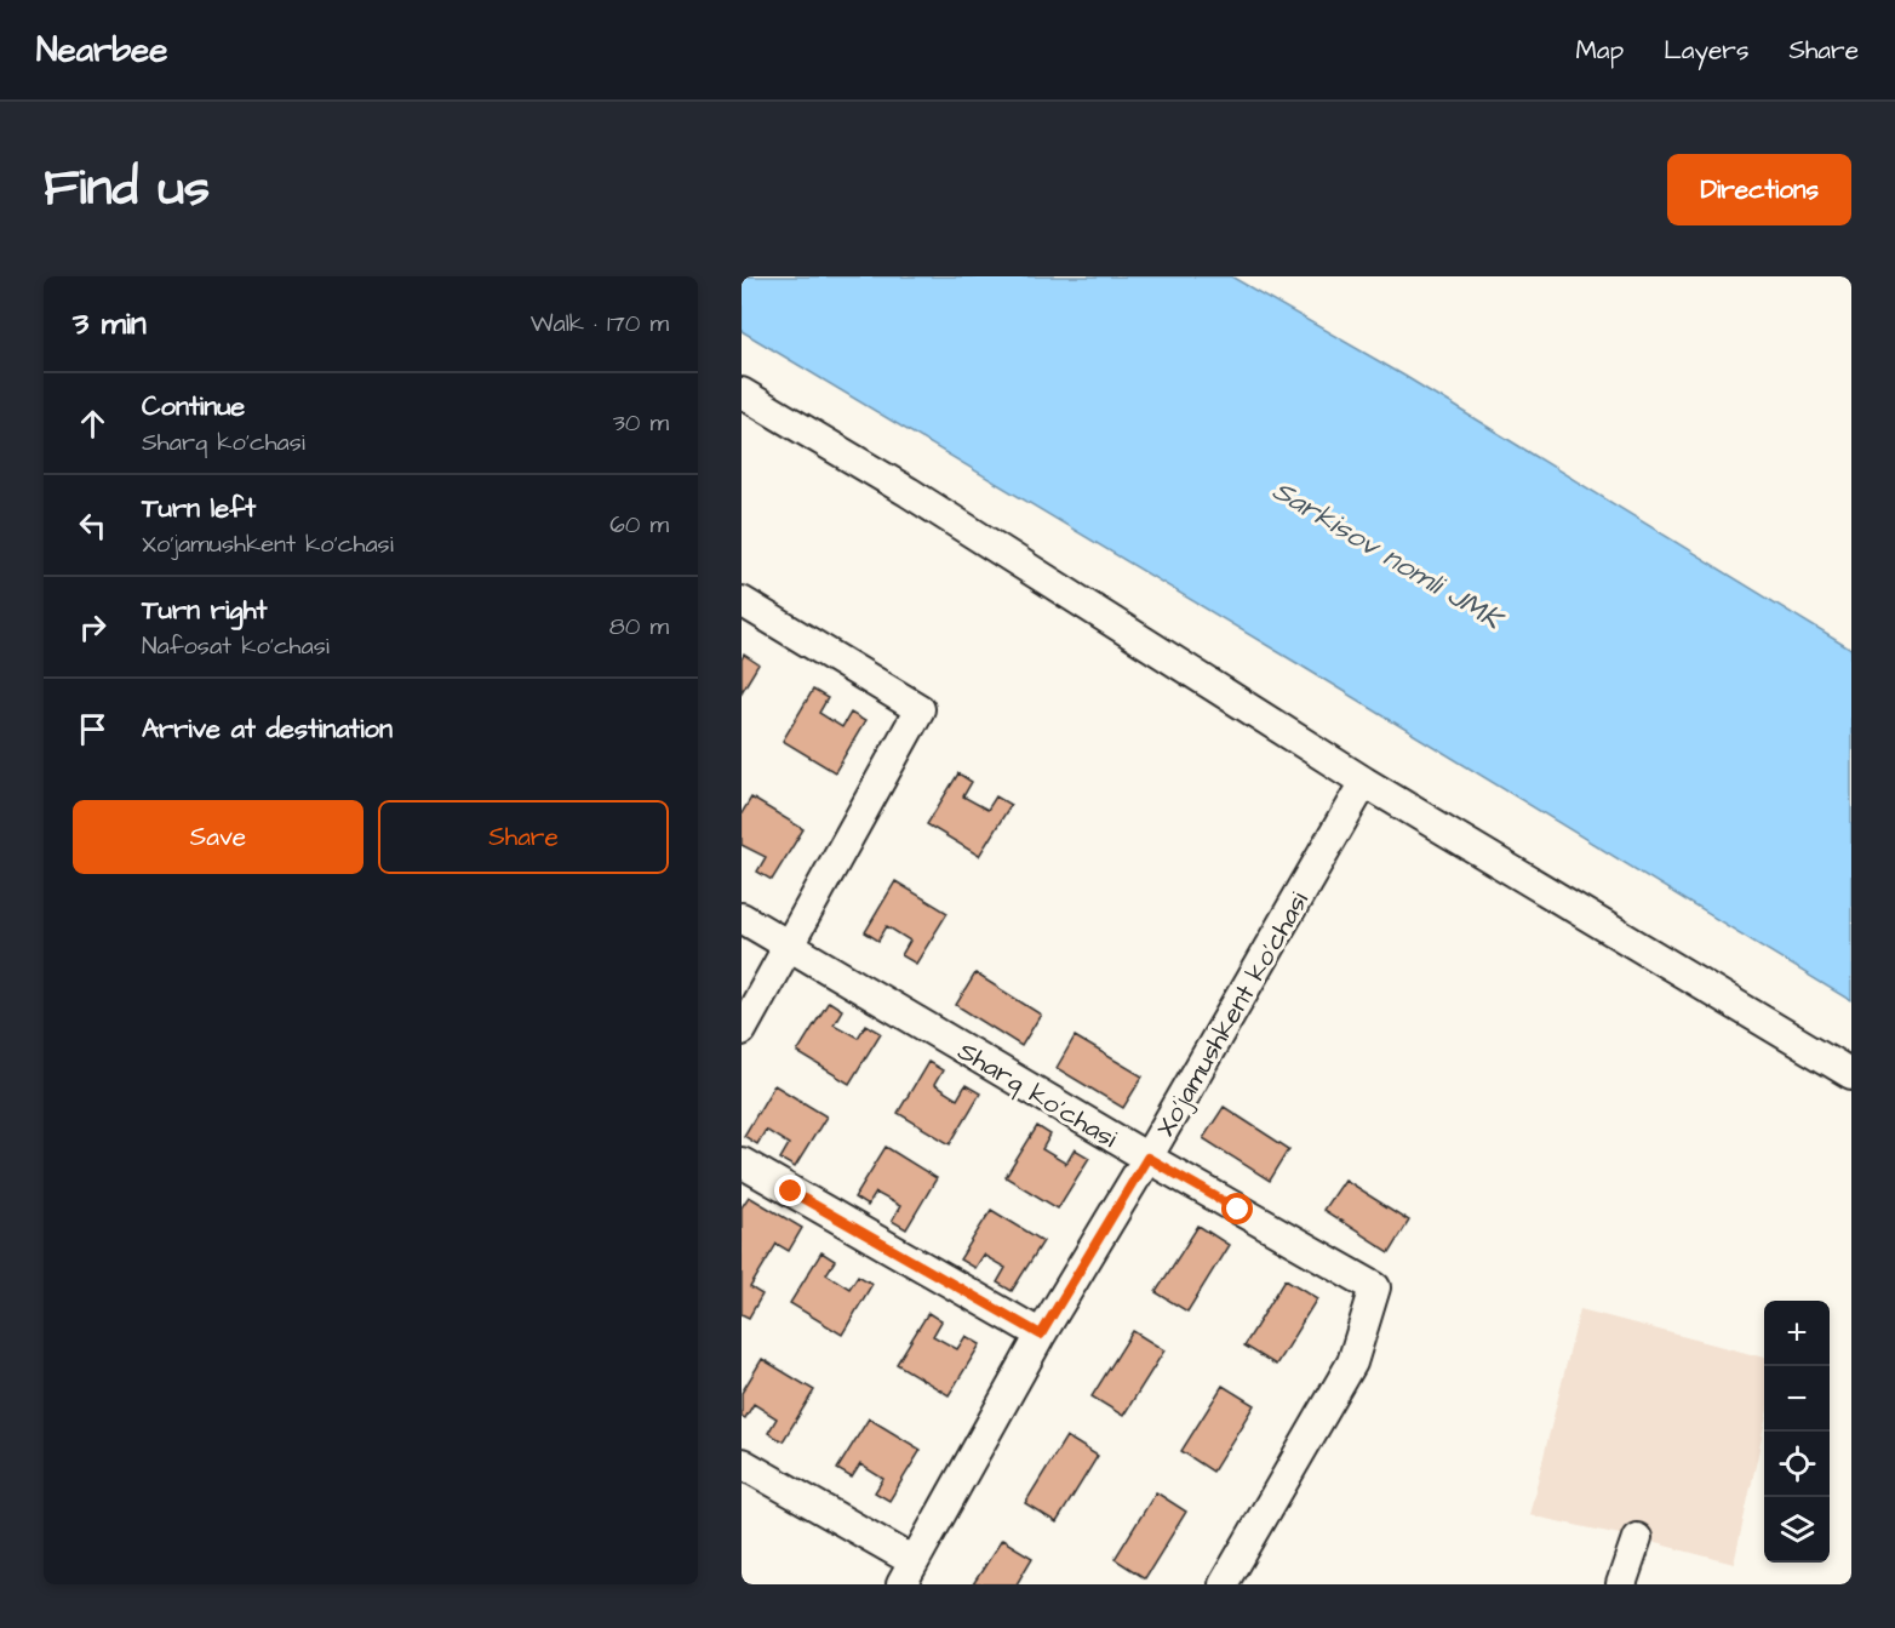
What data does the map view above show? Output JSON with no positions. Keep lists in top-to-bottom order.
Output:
{
  "streets": {
    "street": ["Xo‘jamushkent ko'chasi", "Sharq ko‘chasi"]
  },
  "crossings": [
    ["Xo‘jamushkent ko'chasi", "Sharq ko‘chasi"]
  ],
  "water": ["Sarkisov nomli JMK"],
  "page": {
    "header": "Nearbee",
    "nav": ["Map", "Layers", "Share"],
    "title": "Find us",
    "buttons": [
      "Directions",
      ["Save", "Share"]
    ],
    "heading": ["3 min", "Walk · 170 m"],
    "list": [
      ["Continue", "Sharq ko‘chasi", "30 m"],
      ["Turn left", "Xo‘jamushkent ko'chasi", "60 m"],
      ["Turn right", "Nafosat ko'chasi", "80 m"],
      "Arrive at destination"
    ],
    "map_buttons": ["+", "−"]
  }
}
